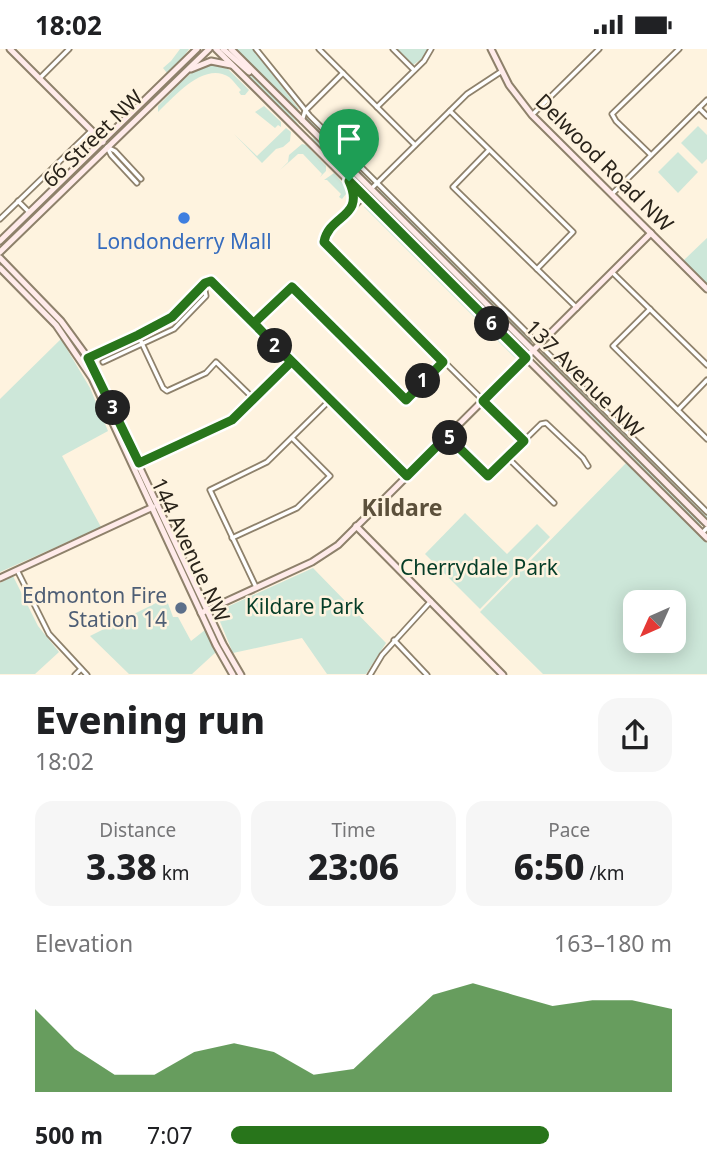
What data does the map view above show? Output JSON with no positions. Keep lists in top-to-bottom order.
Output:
{
  "streets": {
    "street": [
      "66 Street NW",
      "Delwood Road NW",
      "137 Avenue NW",
      "144 Avenue NW"
    ]
  },
  "districts": ["Kildare"],
  "parks": ["Cherrydale Park", "Kildare Park"],
  "places": ["Londonderry Mall", "Edmonton Fire Station 14"],
  "north": "bottom left",
  "page": {
    "status": "18:02",
    "pins": [
      "6",
      "2",
      "1",
      "3",
      "5"
    ],
    "heading": ["Evening run", "18:02"],
    "stats": [
      ["Distance", "3.38 km"],
      ["Time", "23:06"],
      ["Pace", "6:50 /km"]
    ],
    "chart": ["Elevation", "163–180 m"],
    "list": [
      {
        "name": "500 m",
        "note": "7:07"
      }
    ]
  }
}
